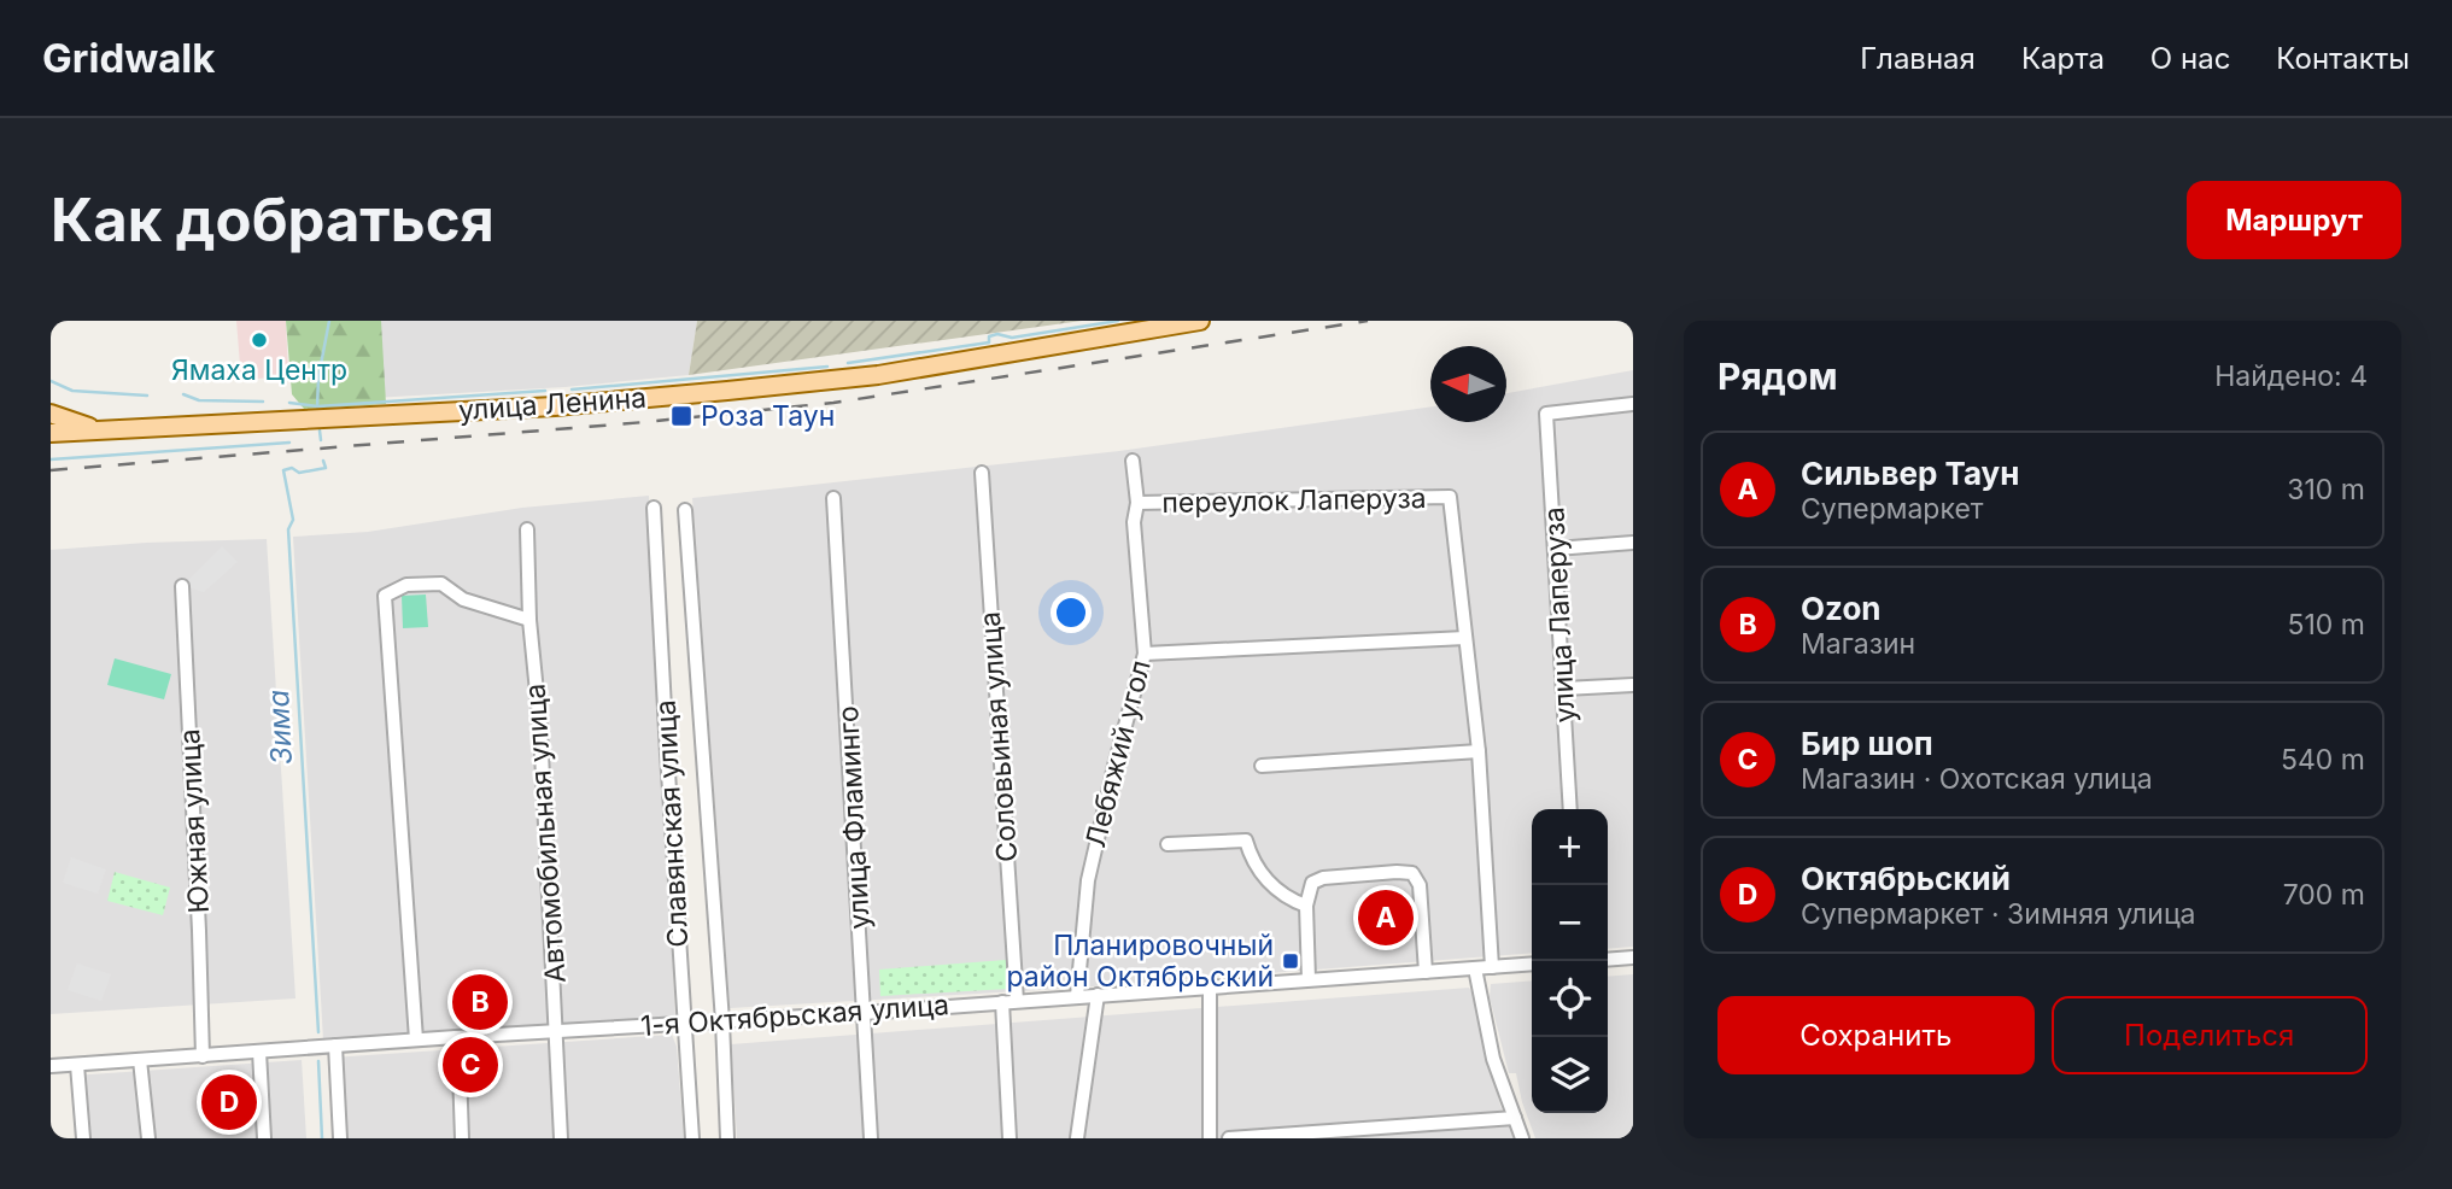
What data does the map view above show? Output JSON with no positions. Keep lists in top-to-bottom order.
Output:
{
  "streets": {
    "main road": ["улица Ленина"],
    "street": [
      "переулок Лаперуза",
      "улица Лаперуза",
      "Соловьиная улица",
      "Лебяжий угол",
      "улица Фламинго",
      "Южная улица",
      "Славянская улица",
      "Автомобильная улица",
      "1-я Октябрьская улица"
    ]
  },
  "crossings": [
    ["переулок Лаперуза", "Лебяжий угол"],
    ["Соловьиная улица", "1-я Октябрьская улица"],
    ["Лебяжий угол", "1-я Октябрьская улица"],
    ["улица Фламинго", "1-я Октябрьская улица"],
    ["Южная улица", "1-я Октябрьская улица"],
    ["Славянская улица", "1-я Октябрьская улица"],
    ["Автомобильная улица", "1-я Октябрьская улица"]
  ],
  "water": ["Зима"],
  "places": {
    "other": ["Ямаха Центр"],
    "transit": ["Роза Таун", "Планировочный район Октябрьский"]
  },
  "north": "left",
  "page": {
    "header": "Gridwalk",
    "nav": [
      "Главная",
      "Карта",
      "О нас",
      "Контакты"
    ],
    "buttons": [
      "Маршрут",
      ["Сохранить", "Поделиться"]
    ],
    "title": "Как добраться",
    "heading": ["Рядом", "Найдено: 4"],
    "list": [
      {
        "mark": "A",
        "name": "Сильвер Таун",
        "note": "Супермаркет",
        "value": "310 m"
      },
      {
        "mark": "B",
        "name": "Ozon",
        "note": "Магазин",
        "value": "510 m"
      },
      {
        "mark": "C",
        "name": "Бир шоп",
        "note": "Магазин · Охотская улица",
        "value": "540 m"
      },
      {
        "mark": "D",
        "name": "Октябрьский",
        "note": "Супермаркет · Зимняя улица",
        "value": "700 m"
      }
    ],
    "map_buttons": ["+", "−"],
    "pins": [
      "A",
      "B",
      "C",
      "D"
    ]
  }
}
